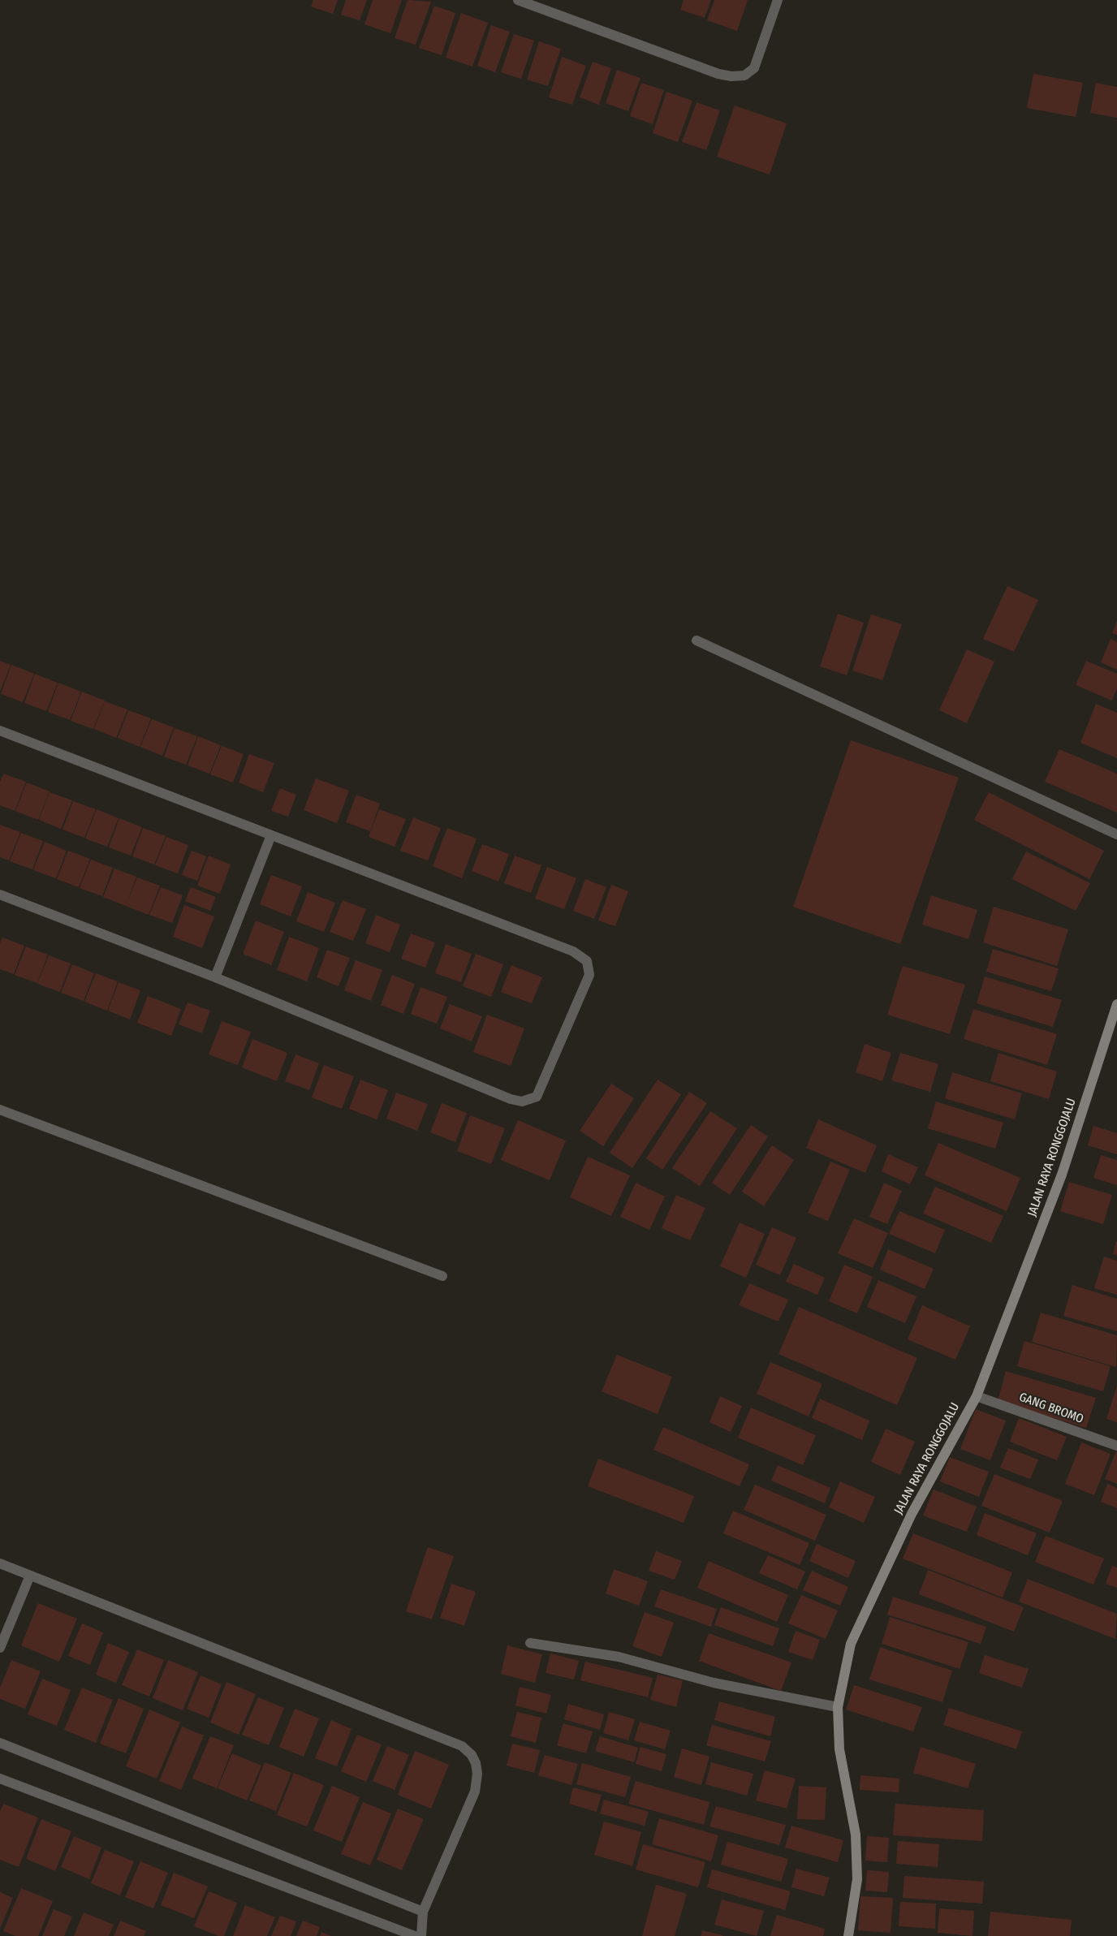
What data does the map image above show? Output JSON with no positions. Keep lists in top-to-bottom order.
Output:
{
  "streets": {
    "street": ["JALAN RAYA RONGGOJALU", "GANG BROMO"]
  },
  "crossings": [
    ["JALAN RAYA RONGGOJALU", "GANG BROMO"]
  ]
}
